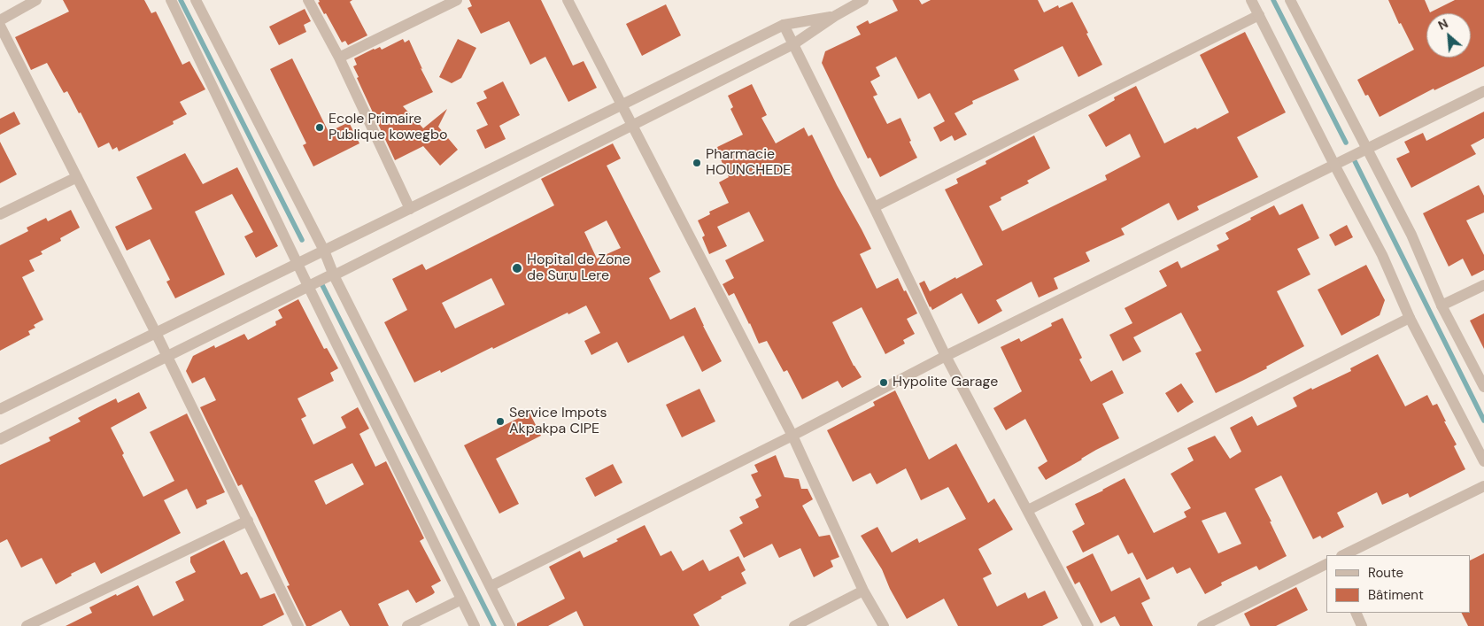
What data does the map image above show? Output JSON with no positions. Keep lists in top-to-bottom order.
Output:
{
  "places": [
    "Ecole Primaire Publique kowegbo",
    "Pharmacie HOUNCHEDE",
    "Hopital de Zone de Suru Lere",
    "Hypolite Garage",
    "Service Impots Akpakpa CIPE"
  ],
  "legend": ["Route", "Bâtiment"],
  "north": "top left"
}
